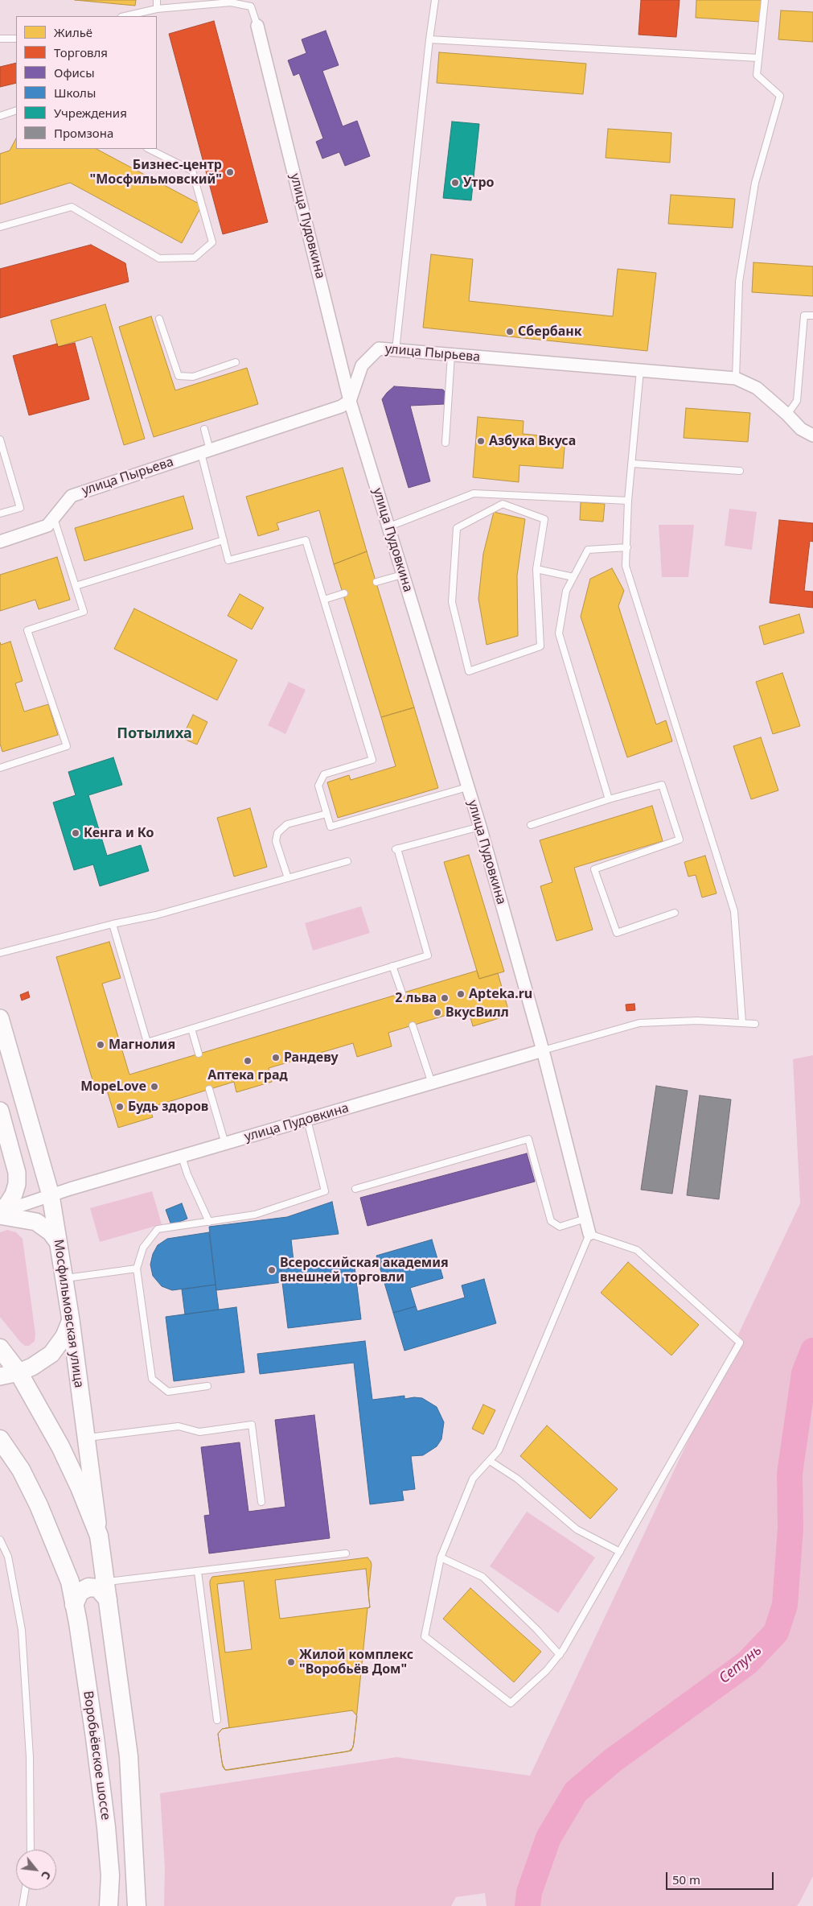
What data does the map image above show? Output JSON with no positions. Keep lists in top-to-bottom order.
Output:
{
  "streets": {
    "main road": ["Мосфильмовская улица", "Воробьёвское шоссе"],
    "street": ["улица Пудовкина", "улица Пырьева"]
  },
  "crossings": [
    ["улица Пудовкина", "улица Пырьева"],
    ["улица Пудовкина", "Мосфильмовская улица"],
    ["Мосфильмовская улица", "Воробьёвское шоссе"]
  ],
  "districts": ["Потылиха"],
  "water": ["Сетунь"],
  "places": [
    "Бизнес-центр \"Мосфильмовский\"",
    "Утро",
    "Сбербанк",
    "Азбука Вкуса",
    "Кенга и Ко",
    "Apteka.ru",
    "2 льва",
    "ВкусВилл",
    "Магнолия",
    "Рандеву",
    "Аптека град",
    "МореLove",
    "Будь здоров",
    "Всероссийская академия внешней торговли",
    "Жилой комплекс \"Воробьёв Дом\""
  ],
  "legend": [
    "Жильё",
    "Торговля",
    "Офисы",
    "Школы",
    "Учреждения",
    "Промзона"
  ],
  "scale_bar": "50 m",
  "north": "bottom right"
}
